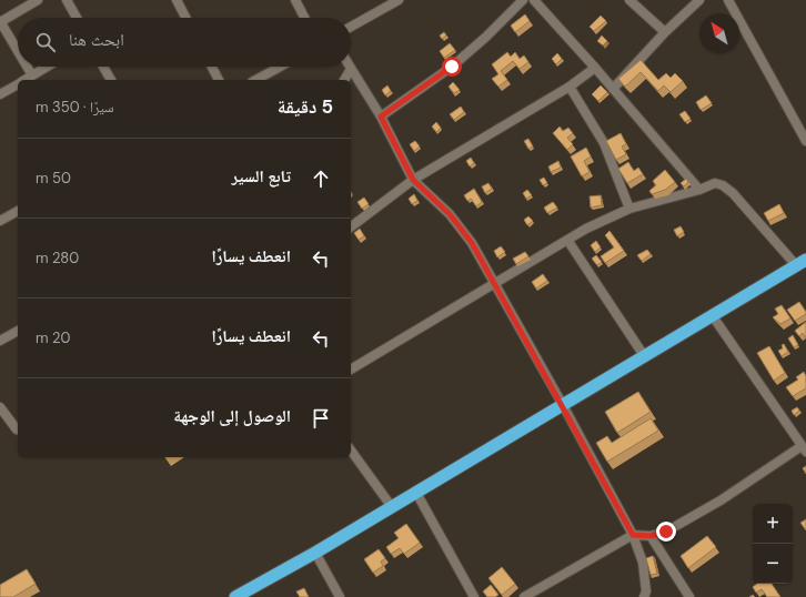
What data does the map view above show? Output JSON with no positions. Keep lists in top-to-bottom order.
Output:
{
  "north": "top left",
  "page": {
    "search": "ابحث هنا",
    "heading": ["5 دقيقة", "سيرًا · 350 m"],
    "list": [
      ["تابع السير", "50 m"],
      ["انعطف يسارًا", "280 m"],
      ["انعطف يسارًا", "20 m"],
      "الوصول إلى الوجهة"
    ],
    "map_buttons": ["+", "−"]
  }
}
